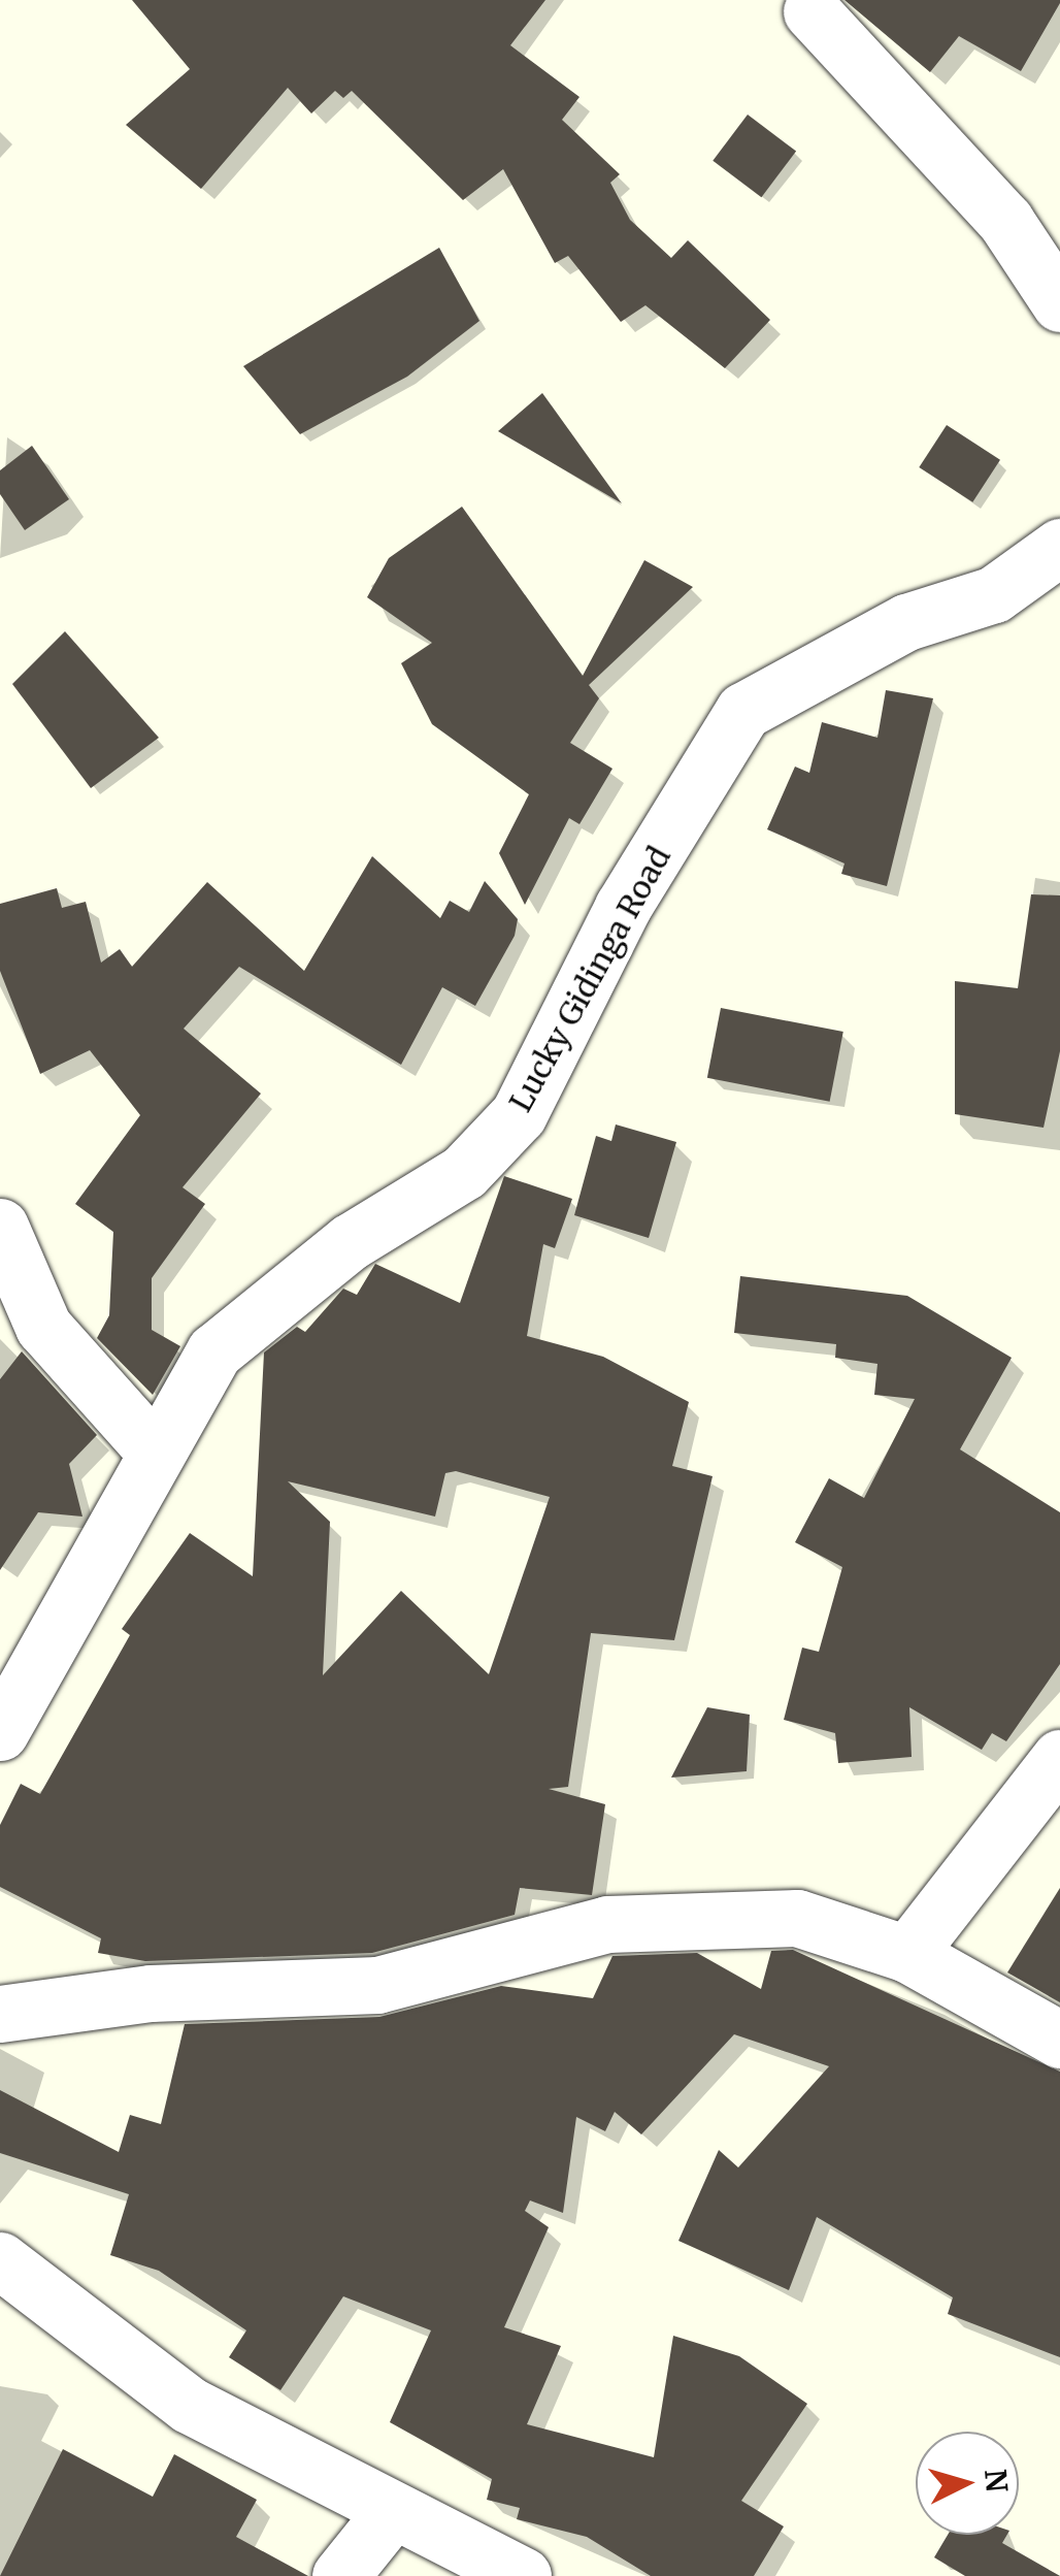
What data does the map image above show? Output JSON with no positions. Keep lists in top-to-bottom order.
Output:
{
  "streets": {
    "street": ["Lucky Gidinga Road"]
  },
  "north": "right"
}
